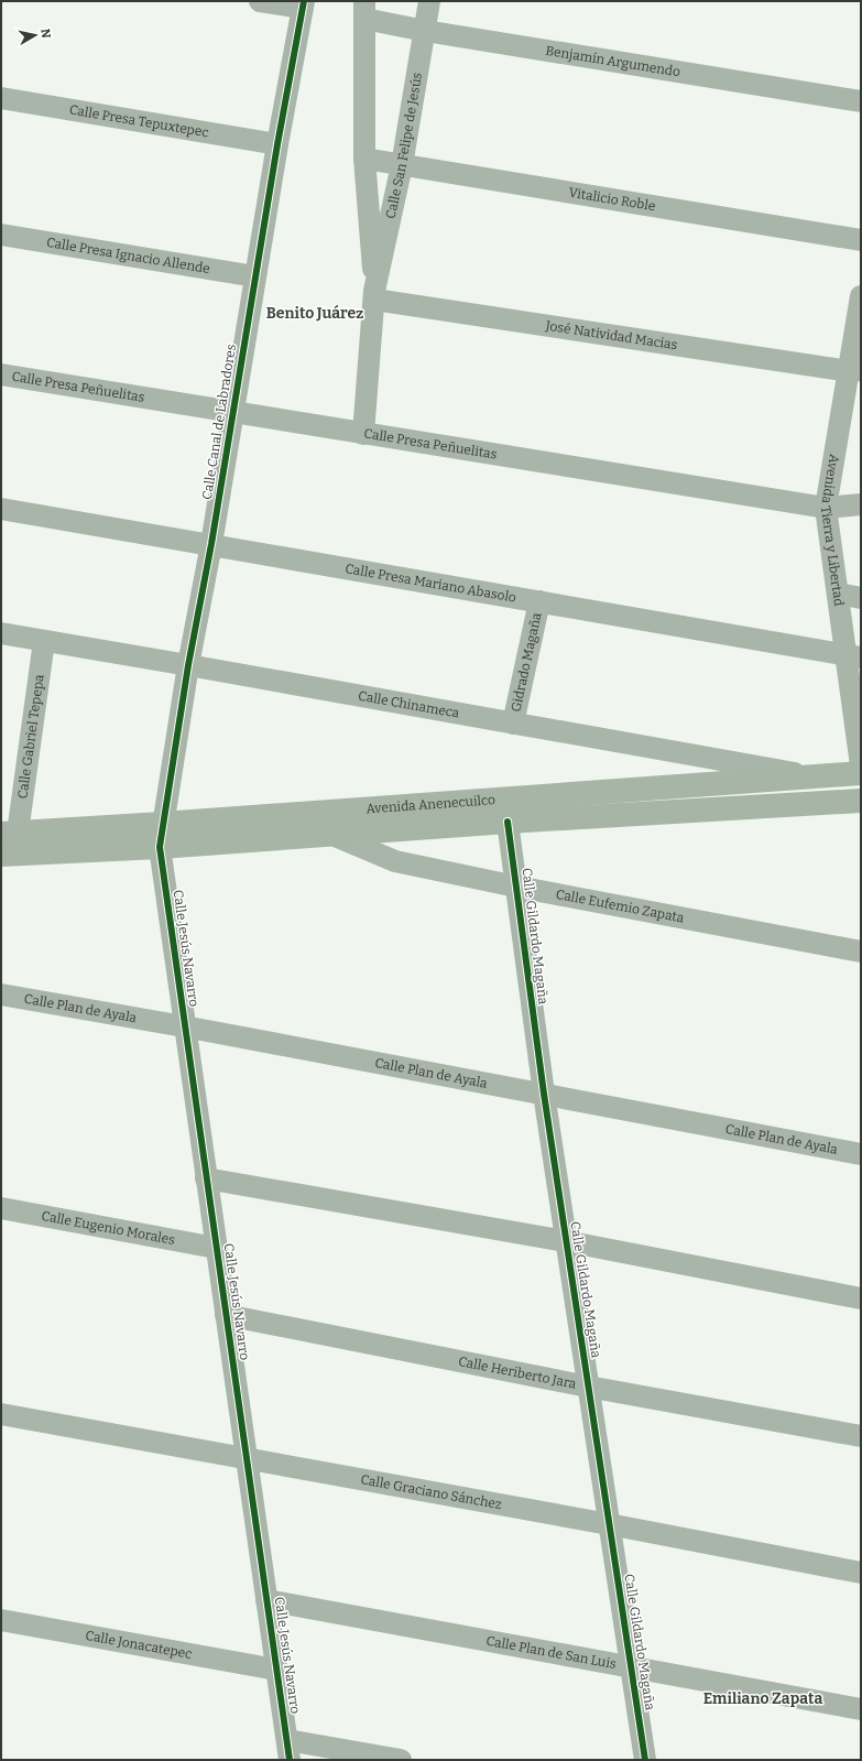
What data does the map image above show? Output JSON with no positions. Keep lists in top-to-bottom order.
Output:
{
  "streets": {
    "main road": ["Avenida Anenecuilco"],
    "street": [
      "Benjamín Argumendo",
      "Calle Presa Tepuxtepec",
      "Calle San Felipe de Jesús",
      "Vitalicio Roble",
      "Calle Presa Ignacio Allende",
      "José Natividad Macias",
      "Calle Presa Peñuelitas",
      "Calle Canal de Labradores",
      "Avenida Tierra y Libertad",
      "Calle Presa Mariano Abasolo",
      "Gidrado Magaña",
      "Calle Chinameca",
      "Calle Gabriel Tepepa",
      "Calle Eufemio Zapata",
      "Calle Gildardo Magaña",
      "Calle Jesús Navarro",
      "Calle Plan de Ayala",
      "Calle Eugenio Morales",
      "Calle Heriberto Jara",
      "Calle Graciano Sánchez",
      "Calle Jonacatepec",
      "Calle Plan de San Luis"
    ]
  },
  "crossings": [
    ["Benjamín Argumendo", "Calle San Felipe de Jesús"],
    ["Calle Presa Tepuxtepec", "Calle Canal de Labradores"],
    ["Calle San Felipe de Jesús", "Vitalicio Roble"],
    ["Calle San Felipe de Jesús", "José Natividad Macias"],
    ["Calle San Felipe de Jesús", "Calle Presa Peñuelitas"],
    ["Calle Presa Ignacio Allende", "Calle Canal de Labradores"],
    ["José Natividad Macias", "Avenida Tierra y Libertad"],
    ["Calle Presa Peñuelitas", "Calle Canal de Labradores"],
    ["Calle Presa Peñuelitas", "Avenida Tierra y Libertad"],
    ["Calle Canal de Labradores", "Calle Presa Mariano Abasolo"],
    ["Calle Canal de Labradores", "Calle Chinameca"],
    ["Calle Canal de Labradores", "Avenida Anenecuilco"],
    ["Calle Canal de Labradores", "Calle Jesús Navarro"],
    ["Avenida Tierra y Libertad", "Calle Presa Mariano Abasolo"],
    ["Calle Presa Mariano Abasolo", "Gidrado Magaña"],
    ["Gidrado Magaña", "Calle Chinameca"],
    ["Calle Chinameca", "Calle Gabriel Tepepa"],
    ["Calle Chinameca", "Avenida Anenecuilco"],
    ["Calle Gabriel Tepepa", "Avenida Anenecuilco"],
    ["Avenida Anenecuilco", "Calle Eufemio Zapata"],
    ["Avenida Anenecuilco", "Calle Gildardo Magaña"],
    ["Avenida Anenecuilco", "Calle Jesús Navarro"],
    ["Calle Eufemio Zapata", "Calle Gildardo Magaña"],
    ["Calle Gildardo Magaña", "Calle Plan de Ayala"],
    ["Calle Gildardo Magaña", "Calle Heriberto Jara"],
    ["Calle Gildardo Magaña", "Calle Graciano Sánchez"],
    ["Calle Gildardo Magaña", "Calle Plan de San Luis"],
    ["Calle Jesús Navarro", "Calle Plan de Ayala"],
    ["Calle Jesús Navarro", "Calle Eugenio Morales"],
    ["Calle Jesús Navarro", "Calle Heriberto Jara"],
    ["Calle Jesús Navarro", "Calle Graciano Sánchez"],
    ["Calle Jesús Navarro", "Calle Jonacatepec"],
    ["Calle Jesús Navarro", "Calle Plan de San Luis"]
  ],
  "districts": ["Benito Juárez", "Emiliano Zapata"],
  "north": "right"
}
